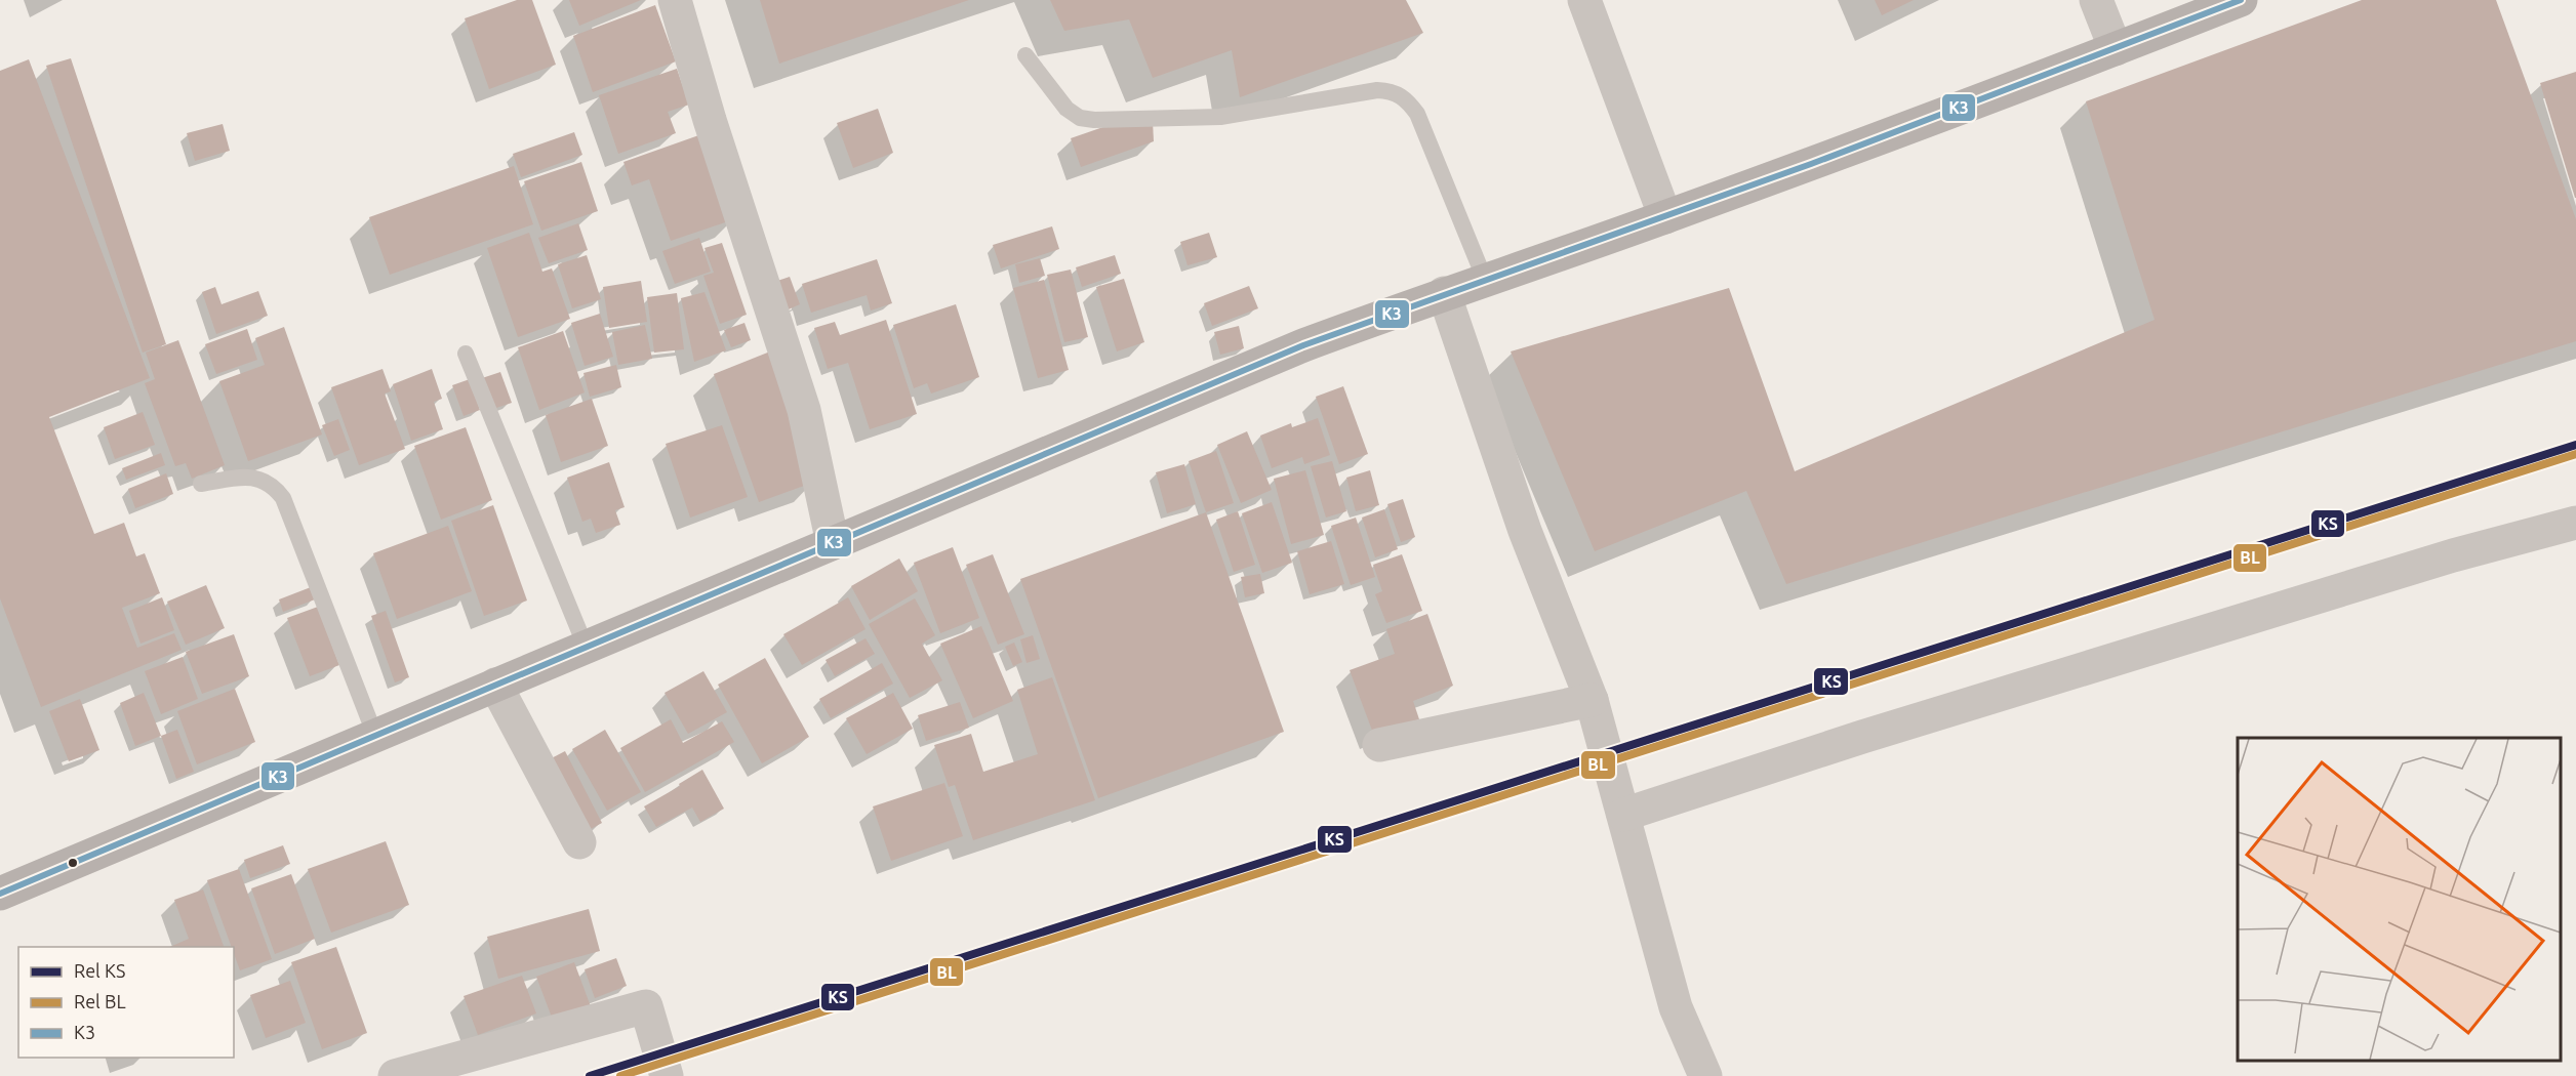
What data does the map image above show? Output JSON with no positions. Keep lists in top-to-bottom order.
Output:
{
  "lines": ["transit line K3", "rail line KS", "rail line BL"],
  "legend": ["Rel KS", "Rel BL", "K3"]
}
